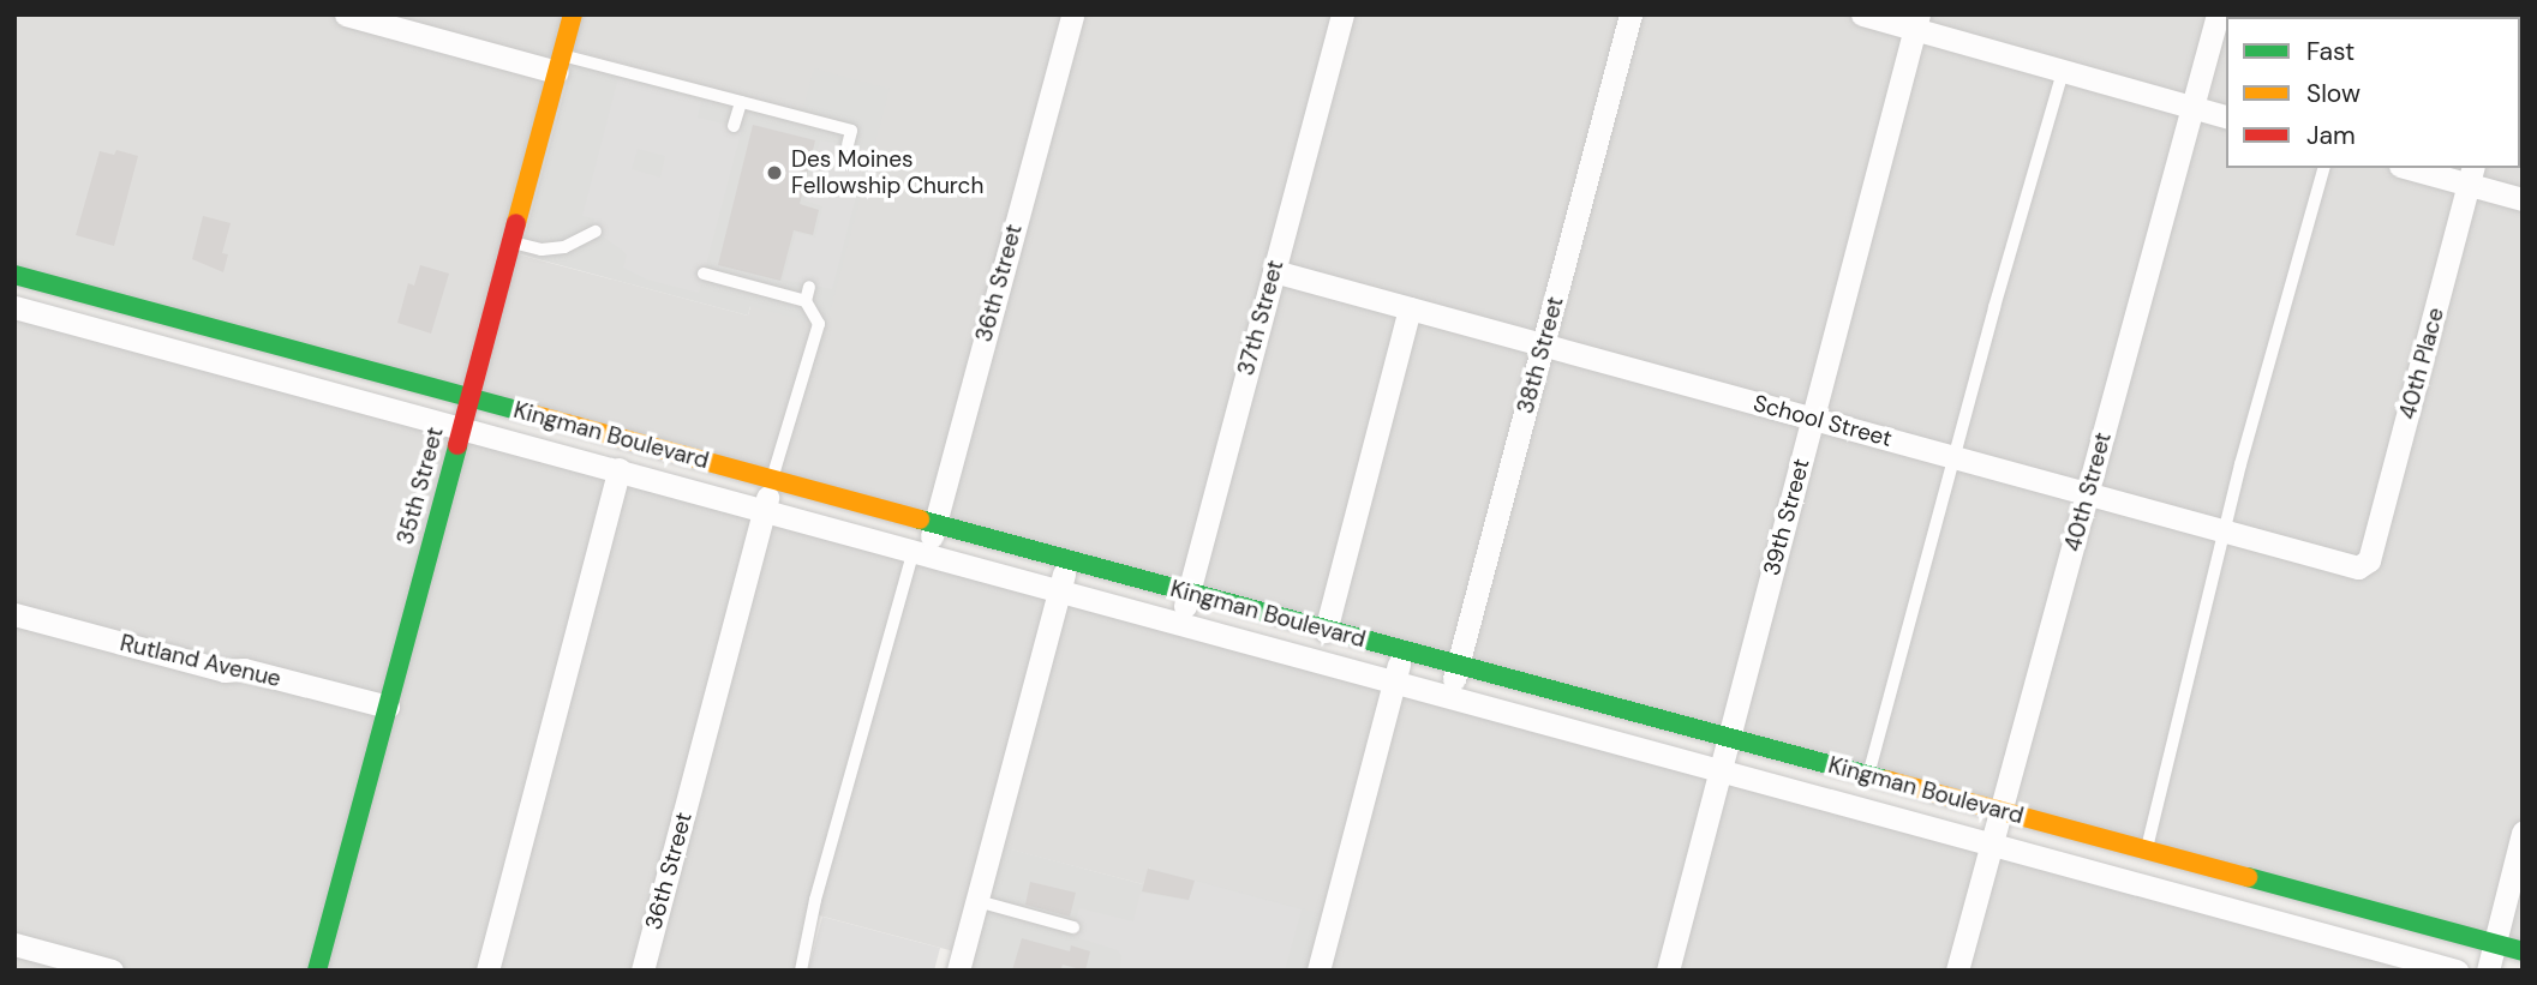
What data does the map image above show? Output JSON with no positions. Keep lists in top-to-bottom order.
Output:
{
  "streets": {
    "street": [
      "36th Street",
      "37th Street",
      "38th Street",
      "40th Place",
      "School Street",
      "Kingman Boulevard",
      "35th Street",
      "40th Street",
      "39th Street",
      "Rutland Avenue"
    ]
  },
  "crossings": [
    ["36th Street", "Kingman Boulevard"],
    ["37th Street", "School Street"],
    ["37th Street", "Kingman Boulevard"],
    ["38th Street", "School Street"],
    ["38th Street", "Kingman Boulevard"],
    ["40th Place", "School Street"],
    ["School Street", "40th Street"],
    ["School Street", "39th Street"],
    ["Kingman Boulevard", "35th Street"],
    ["Kingman Boulevard", "40th Street"],
    ["Kingman Boulevard", "39th Street"],
    ["35th Street", "Rutland Avenue"]
  ],
  "places": ["Des Moines Fellowship Church"],
  "legend": ["Fast", "Slow", "Jam"]
}
